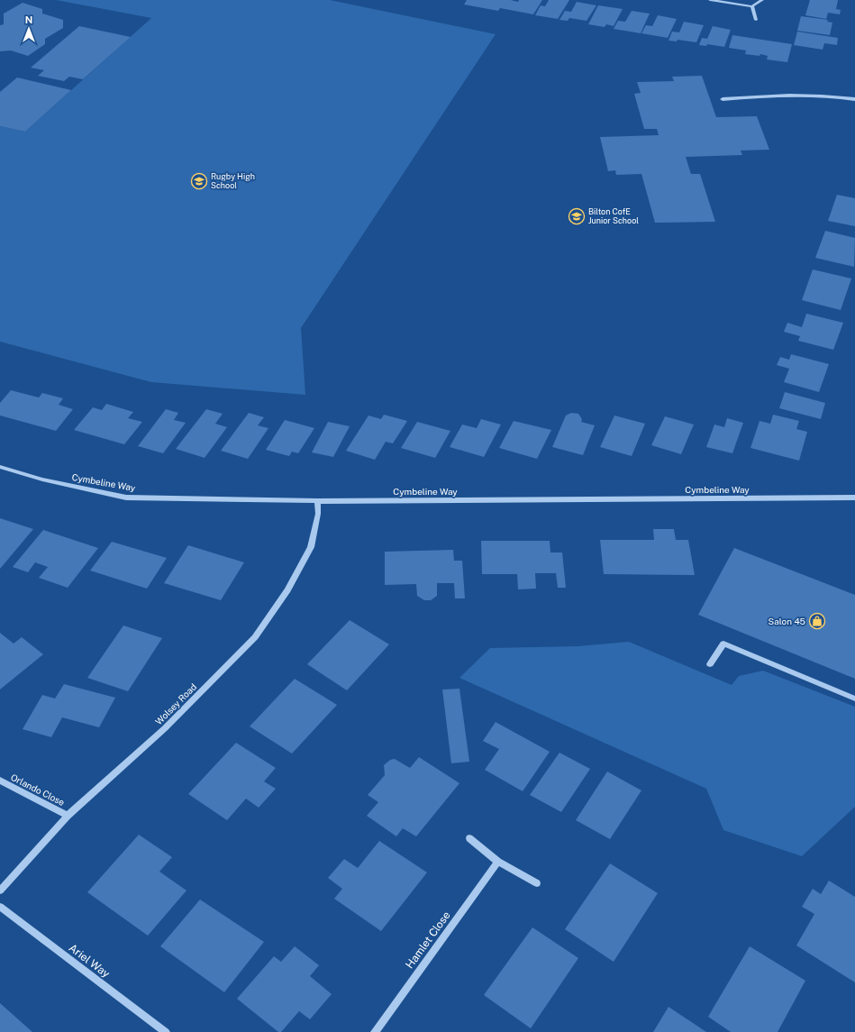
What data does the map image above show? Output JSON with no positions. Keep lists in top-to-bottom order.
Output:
{
  "streets": {
    "street": [
      "Cymbeline Way",
      "Wolsey Road",
      "Orlando Close",
      "Hamlet Close",
      "Ariel Way"
    ]
  },
  "crossings": [
    ["Cymbeline Way", "Wolsey Road"],
    ["Wolsey Road", "Orlando Close"]
  ],
  "places": {
    "school or university": ["Rugby High School", "Bilton CofE Junior School"],
    "shop": ["Salon 45"]
  },
  "north": "top"
}
